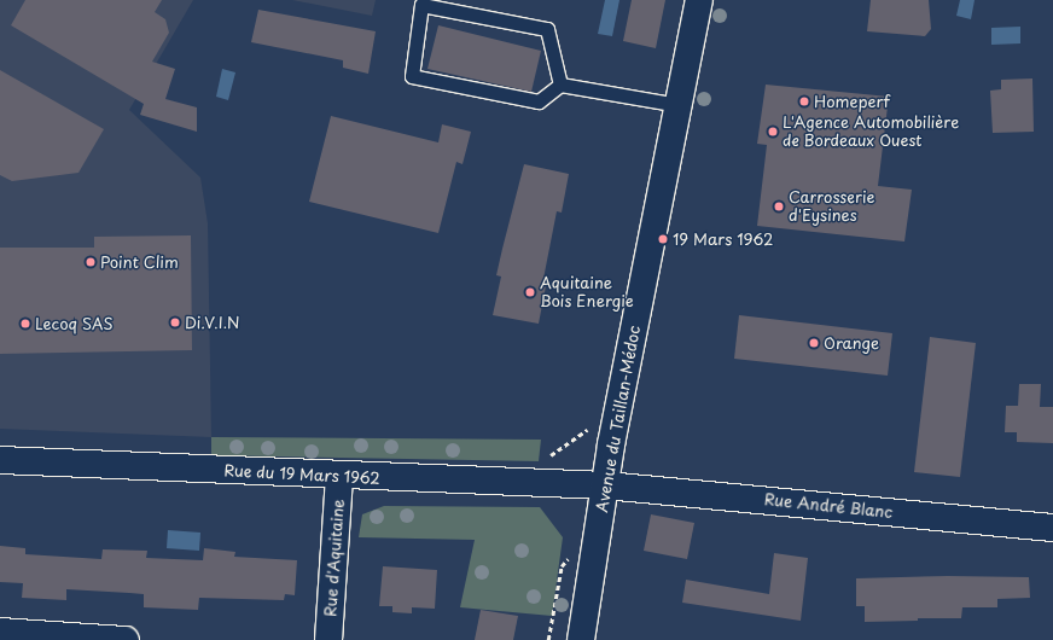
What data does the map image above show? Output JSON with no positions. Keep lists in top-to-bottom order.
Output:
{
  "streets": {
    "street": [
      "Avenue du Taillan-Médoc",
      "Rue du 19 Mars 1962",
      "Rue André Blanc",
      "Rue d'Aquitaine"
    ]
  },
  "crossings": [
    ["Avenue du Taillan-Médoc", "Rue du 19 Mars 1962"],
    ["Avenue du Taillan-Médoc", "Rue André Blanc"],
    ["Rue du 19 Mars 1962", "Rue André Blanc"],
    ["Rue du 19 Mars 1962", "Rue d'Aquitaine"]
  ],
  "places": [
    "Homeperf",
    "L'Agence Automobilière de Bordeaux Ouest",
    "Carrosserie d'Eysines",
    "19 Mars 1962",
    "Point Clim",
    "Aquitaine Bois Energie",
    "Di.V.I.N",
    "Lecoq SAS",
    "Orange"
  ]
}
